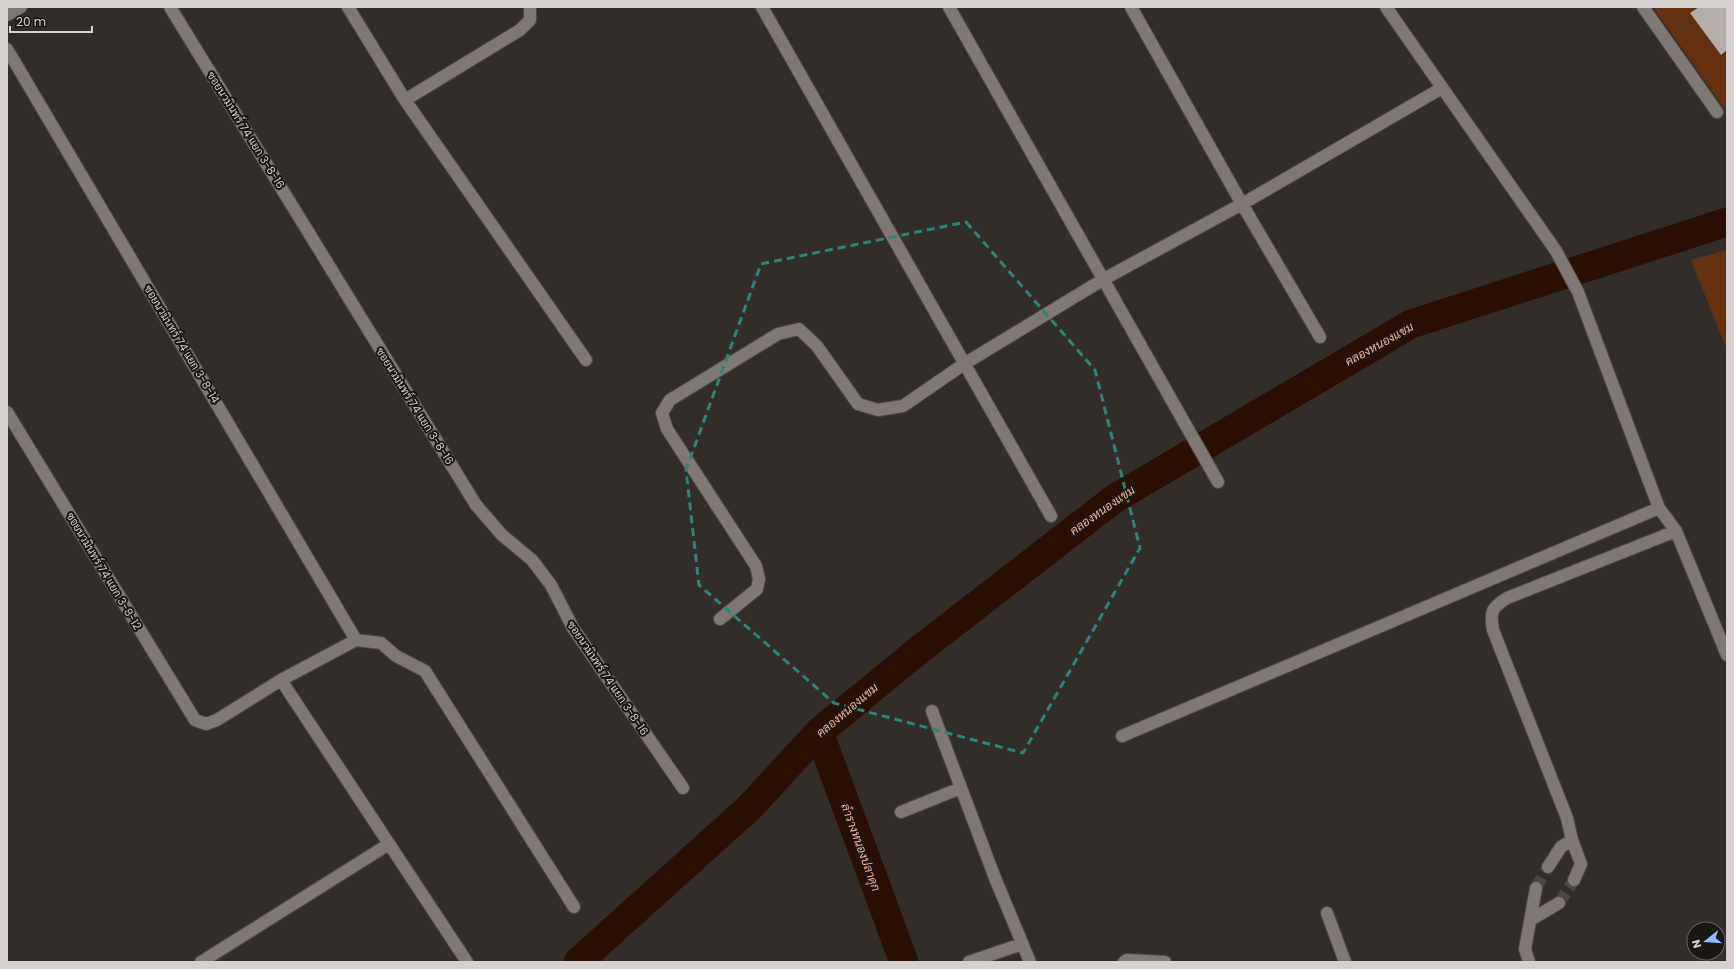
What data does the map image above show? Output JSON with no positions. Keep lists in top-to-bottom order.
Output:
{
  "streets": {
    "street": ["ซอยนวมินทร์ 74 แยก 3-8-16", "ซอยนวมินทร์ 74 แยก 3-8-14", "ซอยนวมินทร์ 74 แยก 3-8-12"]
  },
  "water": ["คลองหนองแขม", "ลำรางหนองปลาดุก"],
  "scale_bar": "20 m",
  "north": "left"
}
